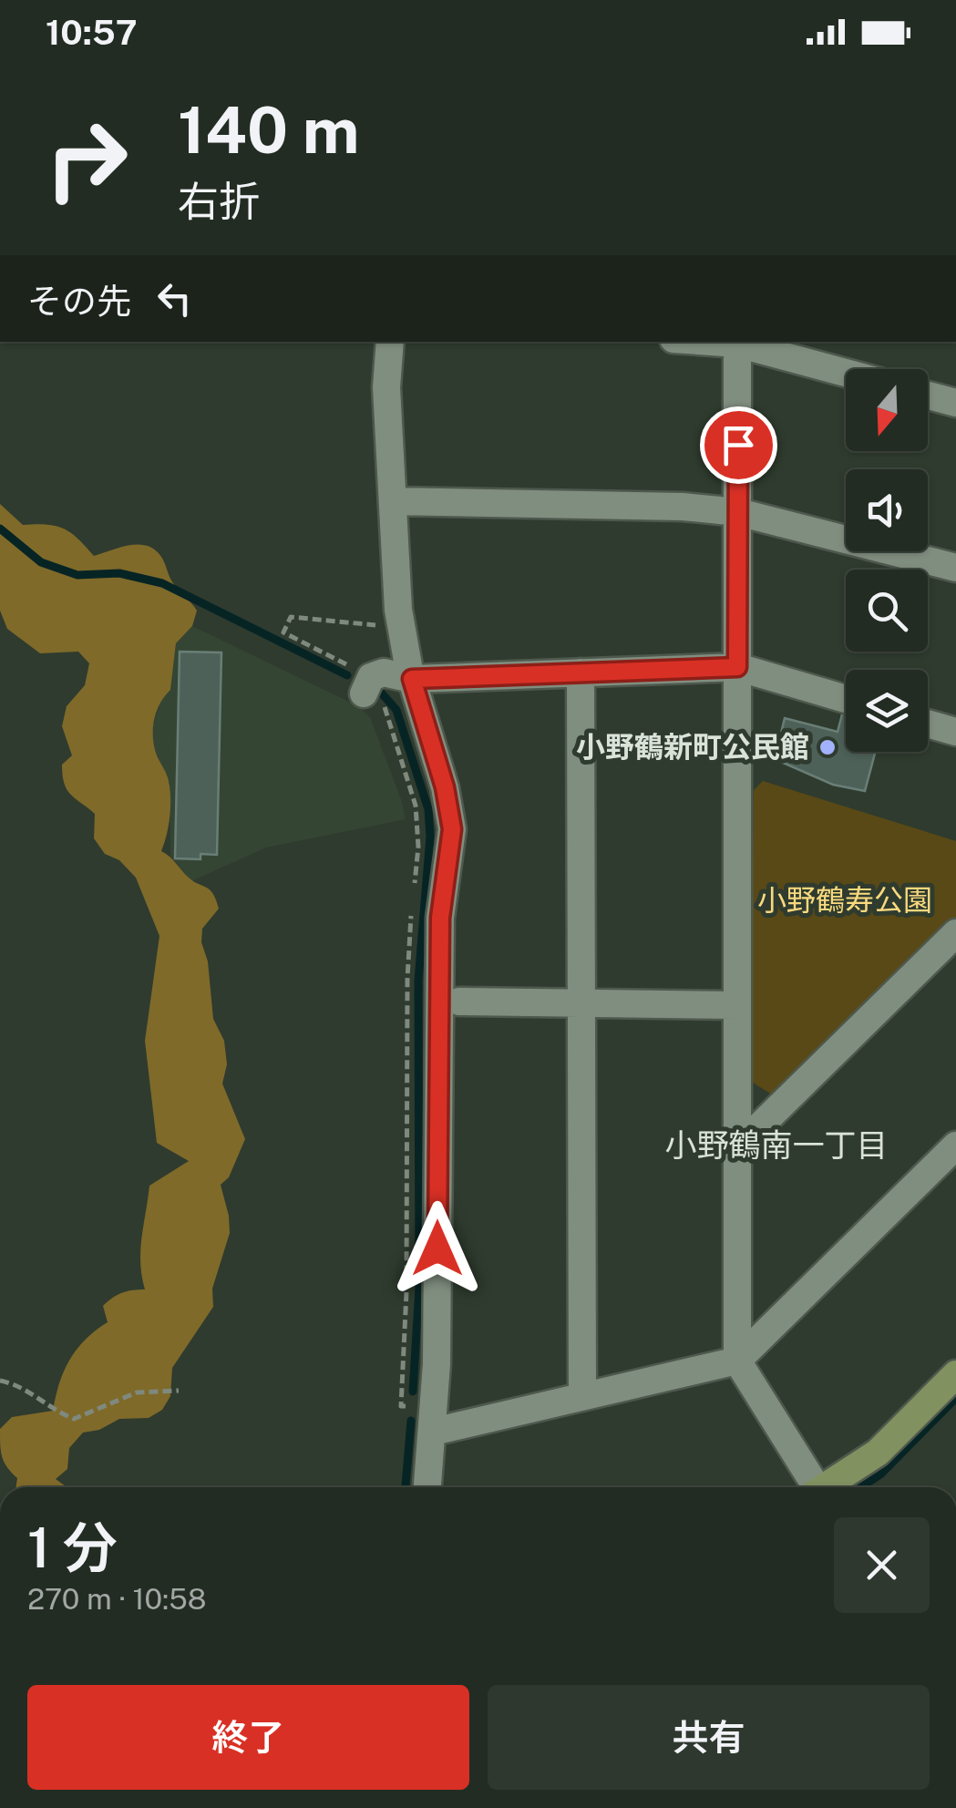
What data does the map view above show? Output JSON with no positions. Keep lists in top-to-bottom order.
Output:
{
  "districts": ["小野鶴南一丁目"],
  "parks": ["小野鶴寿公園"],
  "places": ["小野鶴新町公民館"],
  "north": "bottom",
  "page": {
    "status": "10:57",
    "turn": ["140 m", "右折"],
    "then": "その先",
    "heading": ["1 分", "270 m · 10:58"],
    "buttons": ["終了", "共有"]
  }
}
